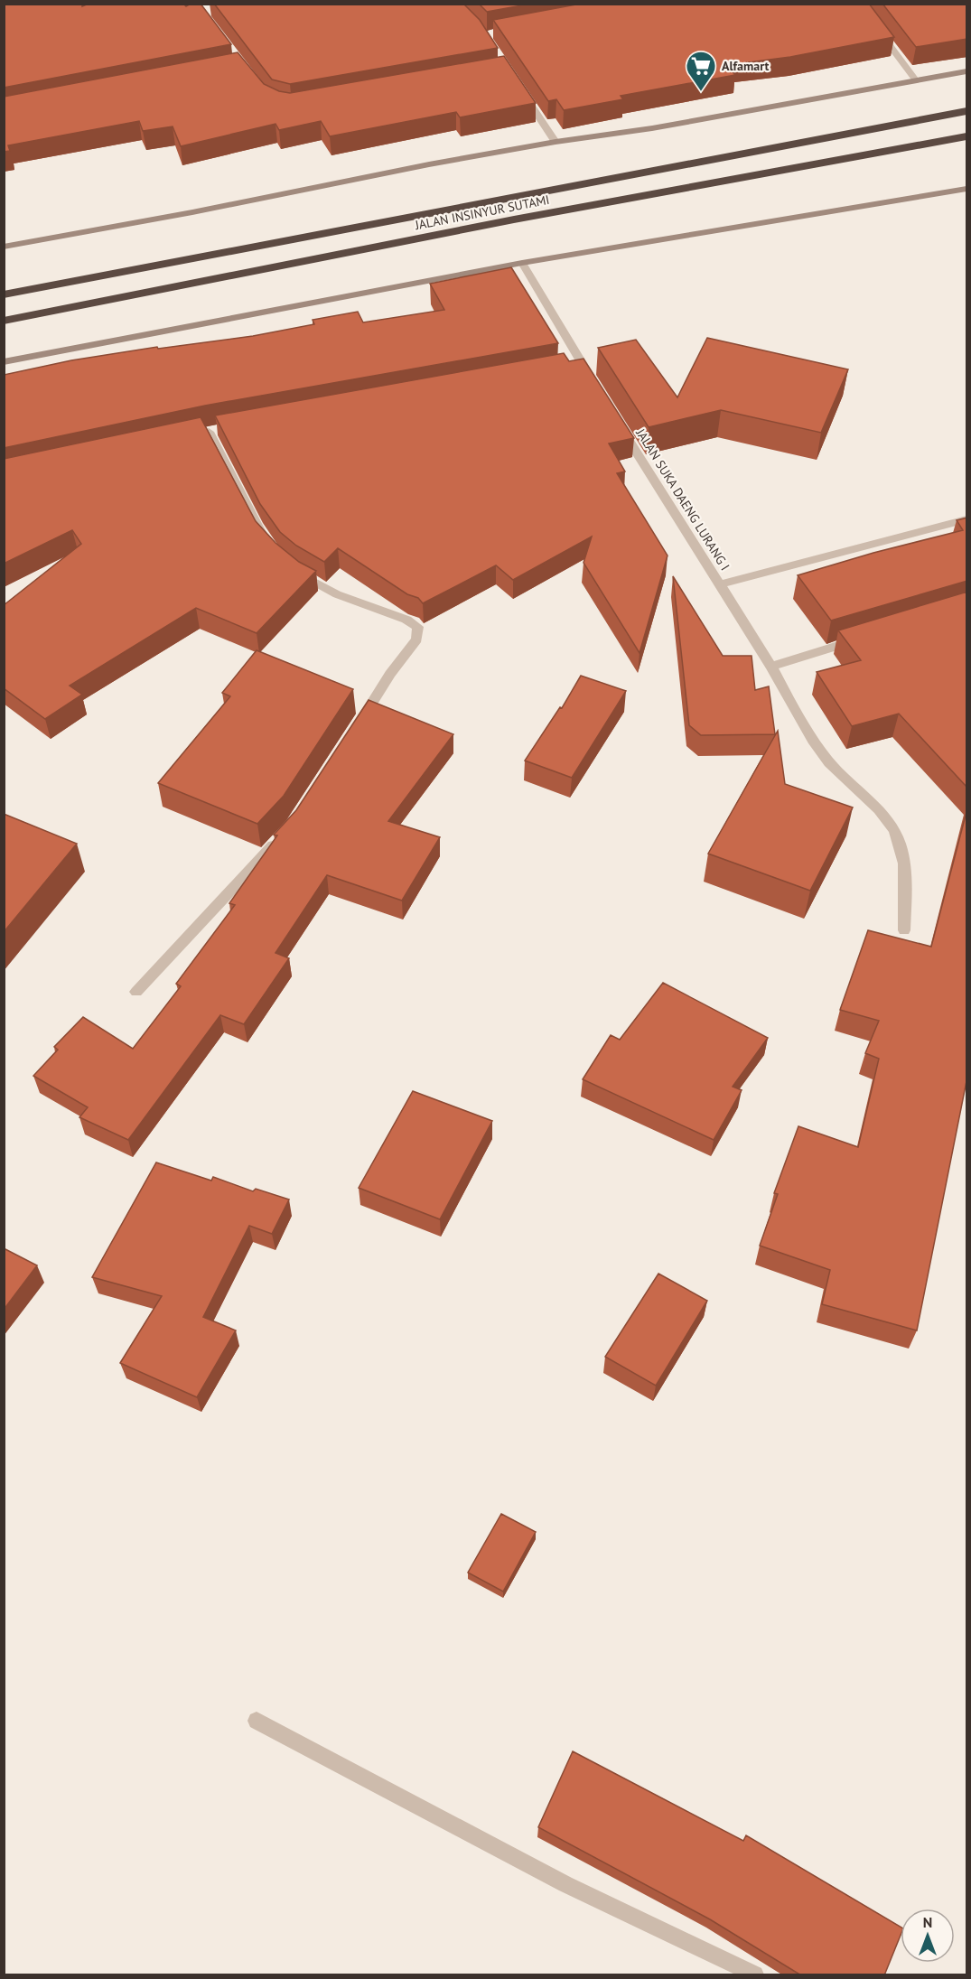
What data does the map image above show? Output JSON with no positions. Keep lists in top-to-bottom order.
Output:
{
  "streets": {
    "highway": ["JALAN INSINYUR SUTAMI"],
    "street": ["JALAN SUKA DAENG LURANG I"]
  },
  "places": {
    "supermarket": ["Alfamart"]
  },
  "north": "top"
}
